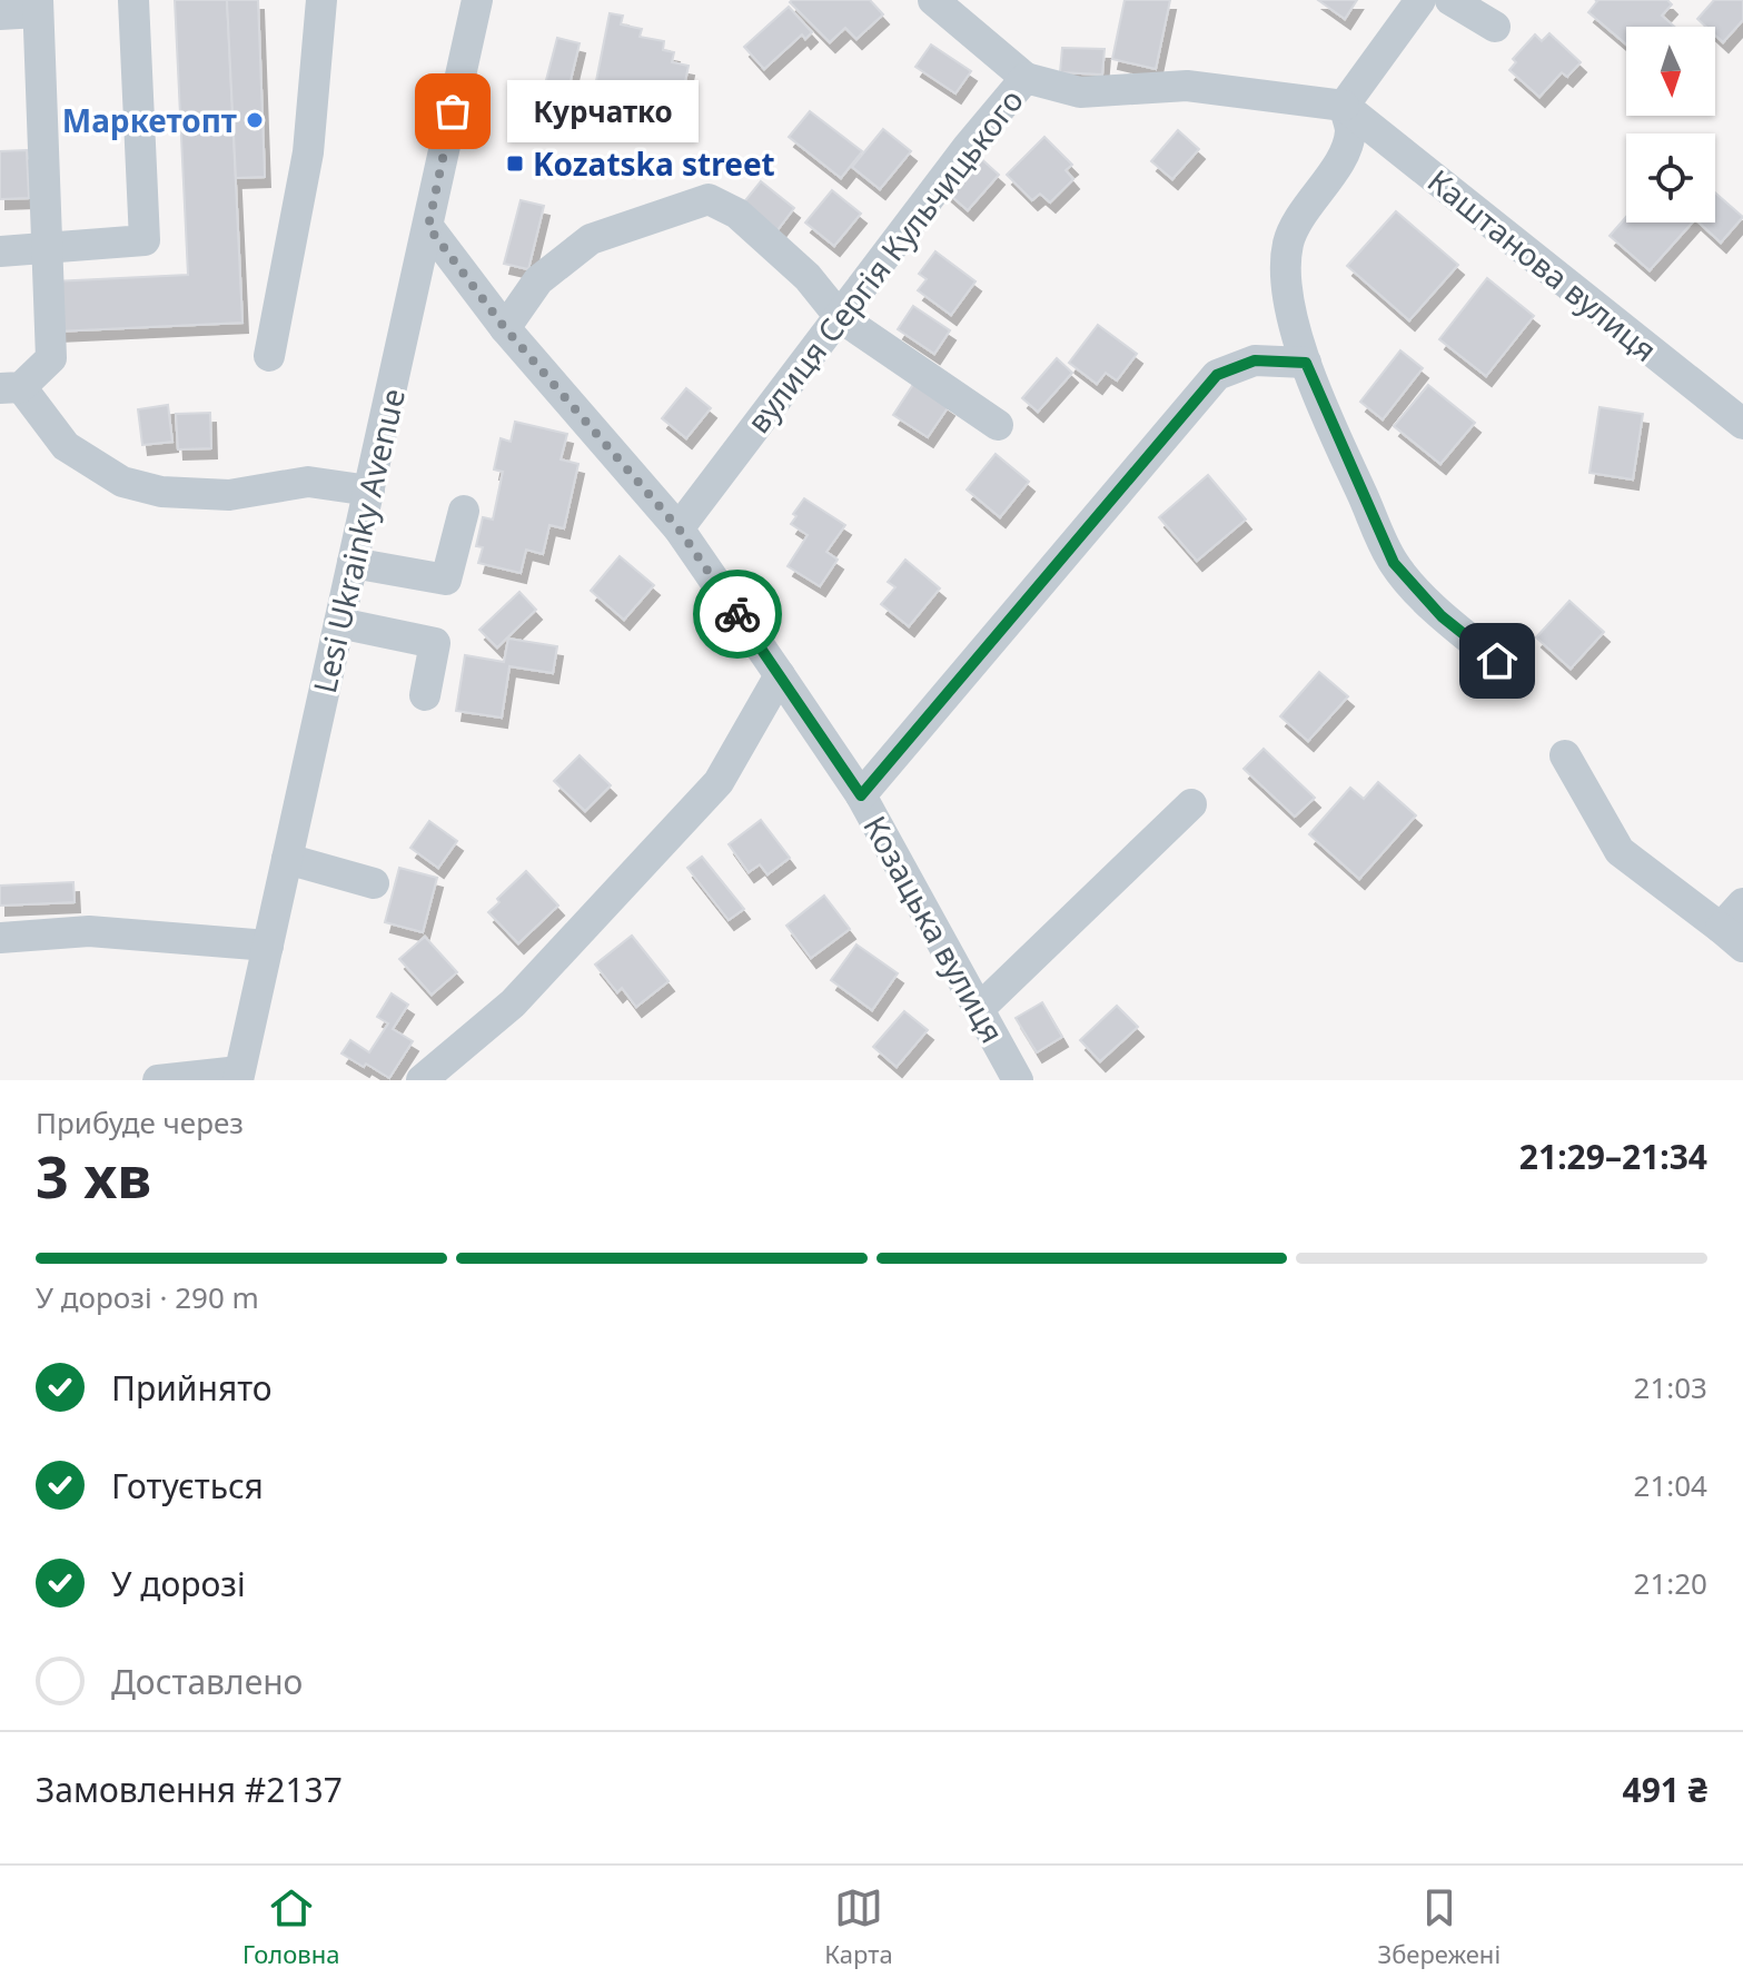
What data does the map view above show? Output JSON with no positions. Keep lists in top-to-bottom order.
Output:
{
  "streets": {
    "street": [
      "вулиця Сергія Кульчицького",
      "Каштанова вулиця",
      "Lesi Ukrainky Avenue",
      "Козацька вулиця"
    ]
  },
  "crossings": [
    ["вулиця Сергія Кульчицького", "Каштанова вулиця"],
    ["вулиця Сергія Кульчицького", "Козацька вулиця"],
    ["Lesi Ukrainky Avenue", "Козацька вулиця"]
  ],
  "places": {
    "other": ["Курчатко", "Маркетопт"],
    "transit": ["Kozatska street"]
  },
  "north": "bottom",
  "page": {
    "bubble": "Курчатко",
    "heading": ["3 хв", "Прибуде через", "21:29–21:34"],
    "panel": ["Замовлення #2137", "491 ₴"],
    "bar": "У дорозі · 290 m",
    "list": [
      ["Прийнято", "21:03"],
      ["Готується", "21:04"],
      ["У дорозі", "21:20"],
      "Доставлено"
    ],
    "tabs": ["Головна", "Карта", "Збережені"]
  }
}
